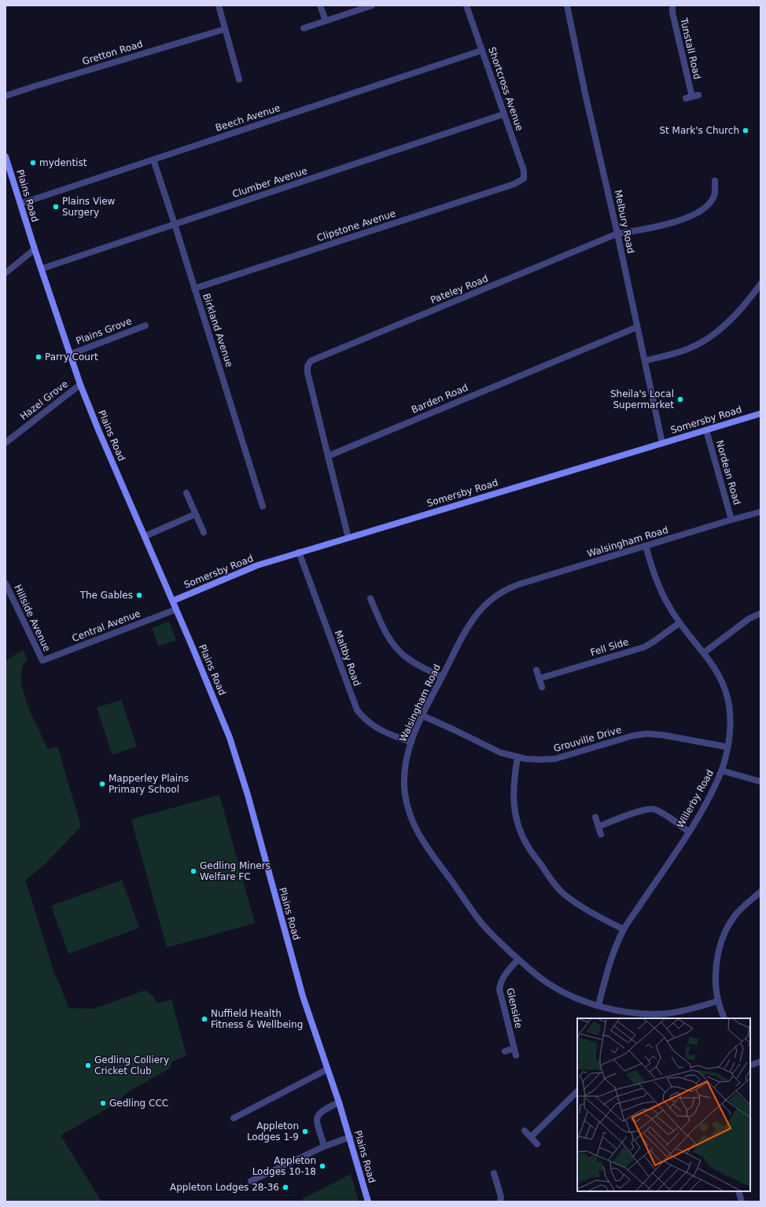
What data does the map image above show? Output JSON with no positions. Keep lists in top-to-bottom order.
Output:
{
  "streets": {
    "main road": ["Plains Road", "Somersby Road"],
    "street": [
      "Tunstall Road",
      "Gretton Road",
      "Shortcross Avenue",
      "Beech Avenue",
      "Clumber Avenue",
      "Melbury Road",
      "Clipstone Avenue",
      "Pateley Road",
      "Birkland Avenue",
      "Plains Grove",
      "Barden Road",
      "Hazel Grove",
      "Nordean Road",
      "Walsingham Road",
      "Hillside Avenue",
      "Central Avenue",
      "Fell Side",
      "Maltby Road",
      "Grouville Drive",
      "Willerby Road",
      "Glenside"
    ]
  },
  "crossings": [
    ["Shortcross Avenue", "Beech Avenue"],
    ["Shortcross Avenue", "Clumber Avenue"],
    ["Shortcross Avenue", "Clipstone Avenue"],
    ["Beech Avenue", "Plains Road"],
    ["Beech Avenue", "Birkland Avenue"],
    ["Clumber Avenue", "Plains Road"],
    ["Clumber Avenue", "Birkland Avenue"],
    ["Plains Road", "Plains Grove"],
    ["Plains Road", "Hazel Grove"],
    ["Plains Road", "Somersby Road"],
    ["Plains Road", "Central Avenue"],
    ["Melbury Road", "Pateley Road"],
    ["Melbury Road", "Barden Road"],
    ["Melbury Road", "Somersby Road"],
    ["Clipstone Avenue", "Birkland Avenue"],
    ["Pateley Road", "Barden Road"],
    ["Somersby Road", "Nordean Road"],
    ["Somersby Road", "Maltby Road"],
    ["Nordean Road", "Walsingham Road"],
    ["Walsingham Road", "Maltby Road"],
    ["Walsingham Road", "Grouville Drive"],
    ["Walsingham Road", "Willerby Road"],
    ["Walsingham Road", "Glenside"],
    ["Hillside Avenue", "Central Avenue"],
    ["Fell Side", "Willerby Road"],
    ["Grouville Drive", "Willerby Road"]
  ],
  "places": [
    "St Mark's Church",
    "mydentist",
    "Plains View Surgery",
    "Parry Court",
    "Sheila's Local Supermarket",
    "The Gables",
    "Mapperley Plains Primary School",
    "Gedling Miners Welfare FC",
    "Nuffield Health Fitness & Wellbeing",
    "Gedling Colliery Cricket Club",
    "Gedling CCC",
    "Appleton Lodges 1-9",
    "Appleton Lodges 10-18",
    "Appleton Lodges 28-36"
  ]
}
